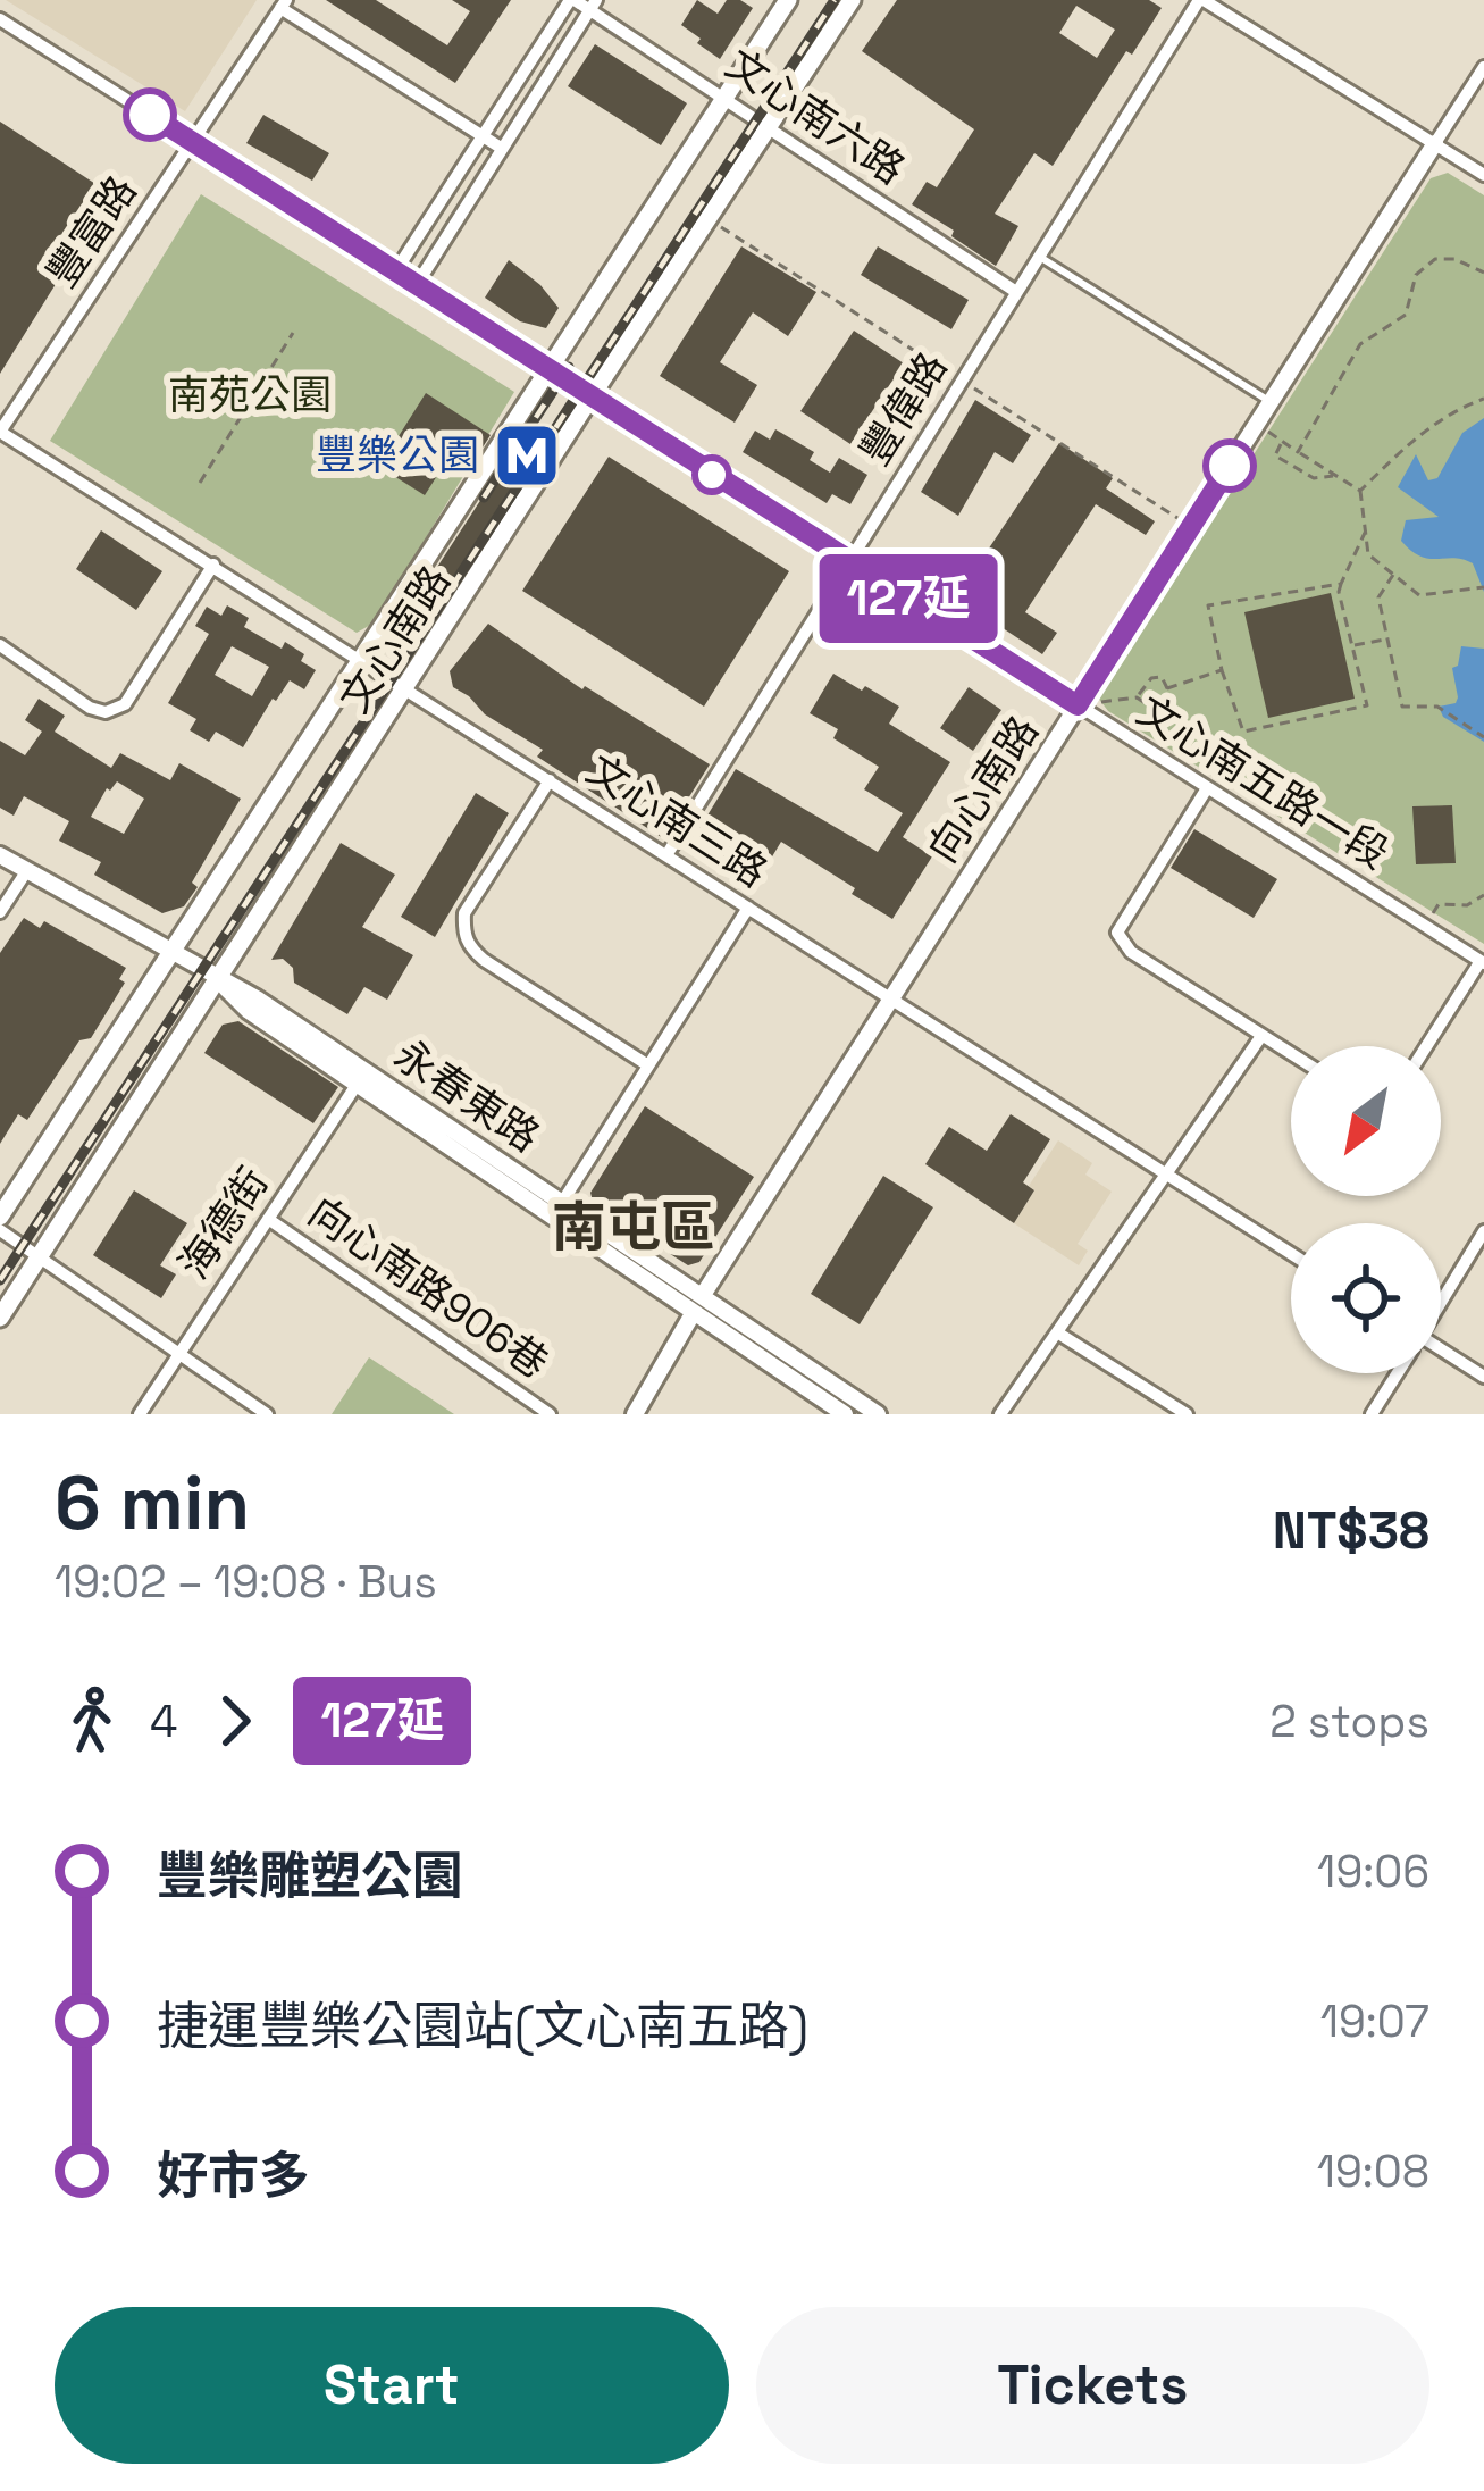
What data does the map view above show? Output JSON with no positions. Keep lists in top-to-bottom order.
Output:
{
  "streets": {
    "main road": ["文心南路"],
    "street": [
      "文心南六路",
      "豐富路",
      "豐偉路",
      "文心南五路一段",
      "向心南路",
      "文心南三路",
      "永春東路",
      "海德街",
      "向心南路906巷"
    ]
  },
  "crossings": [
    ["文心南六路", "豐偉路"],
    ["文心南六路", "文心南路"],
    ["豐富路", "文心南三路"],
    ["豐偉路", "文心南五路一段"],
    ["豐偉路", "文心南三路"],
    ["文心南路", "文心南五路一段"],
    ["文心南路", "文心南三路"],
    ["文心南路", "永春東路"],
    ["文心南五路一段", "向心南路"],
    ["向心南路", "文心南三路"],
    ["向心南路", "永春東路"],
    ["永春東路", "海德街"],
    ["海德街", "向心南路906巷"]
  ],
  "districts": ["南屯區"],
  "parks": ["南苑公園"],
  "places": {
    "metro station": ["豐樂公園"]
  },
  "lines": ["bus line 127延"],
  "north": "bottom left",
  "page": {
    "on_map": "127延",
    "heading": ["6 min", "19:02 – 19:08 · Bus", "NT$38"],
    "legs": ["4", "127延", "2 stops"],
    "list": [
      {
        "name": "豐樂雕塑公園",
        "value": "19:06"
      },
      {
        "name": "捷運豐樂公園站(文心南五路)",
        "value": "19:07"
      },
      {
        "name": "好市多",
        "value": "19:08"
      }
    ],
    "buttons": ["Start", "Tickets"]
  }
}
